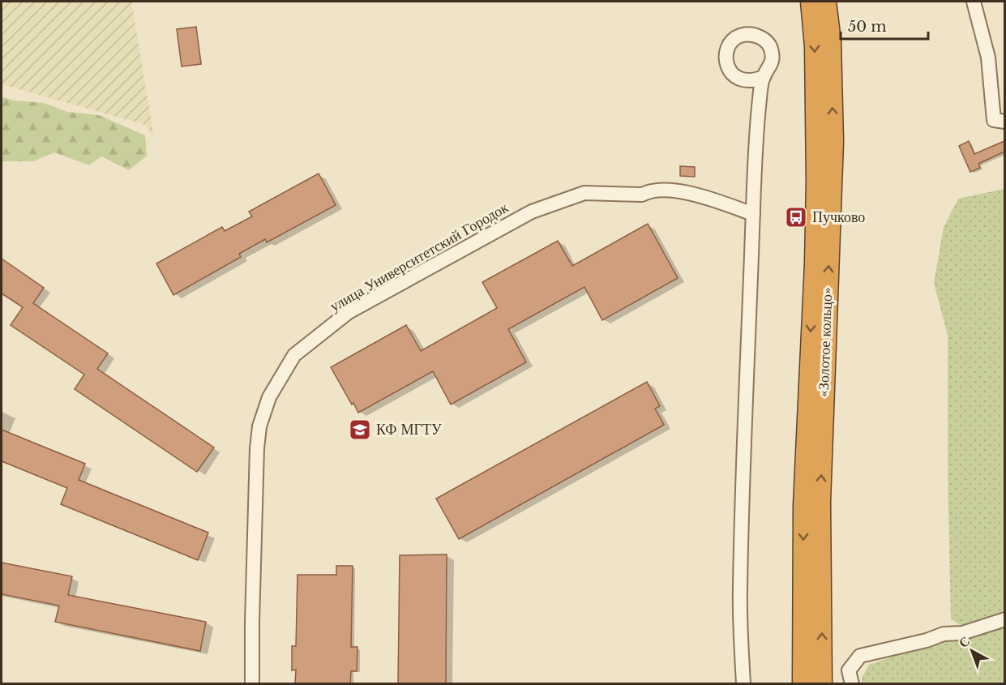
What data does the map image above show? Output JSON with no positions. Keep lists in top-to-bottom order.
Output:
{
  "streets": {
    "highway": ["«Золотое кольцо»"],
    "street": ["улица Университетский Городок"]
  },
  "places": {
    "bus stop": ["Пучково"],
    "school or university": ["КФ МГТУ"]
  },
  "scale_bar": "50 m",
  "north": "top left"
}
